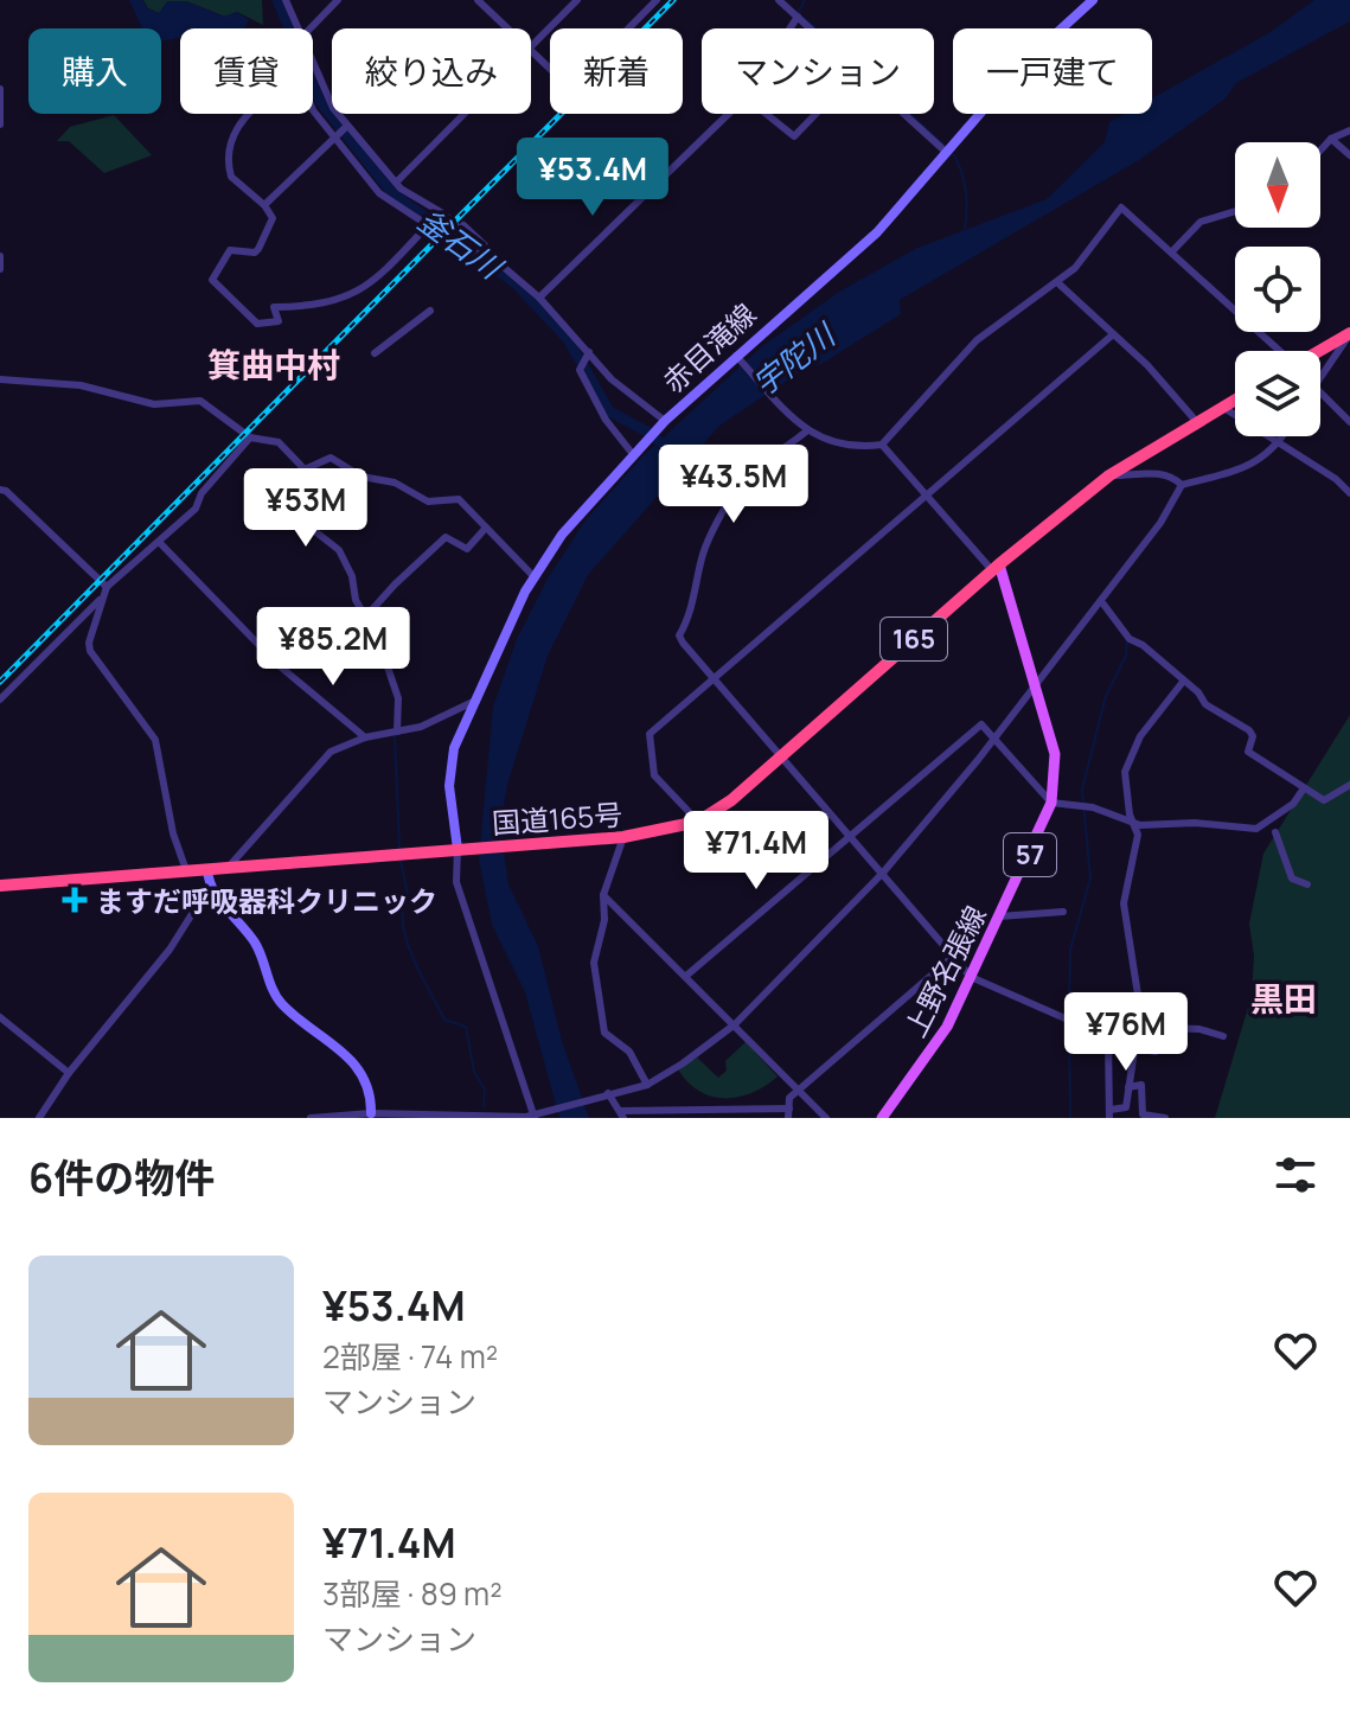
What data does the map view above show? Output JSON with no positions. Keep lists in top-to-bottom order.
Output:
{
  "streets": {
    "highway": ["165", "国道165号"],
    "main road": ["赤目滝線", "57", "上野名張線"]
  },
  "crossings": [
    ["赤目滝線", "国道165号"],
    ["国道165号", "上野名張線"]
  ],
  "districts": ["箕曲中村", "黒田"],
  "water": ["釜石川", "宇陀川"],
  "places": {
    "health": ["ますだ呼吸器科クリニック"]
  },
  "north": "bottom",
  "page": {
    "chip": [
      "購入",
      "賃貸",
      "絞り込み",
      "新着",
      "マンション",
      "一戸建て"
    ],
    "price": [
      "¥53.4M",
      "¥43.5M",
      "¥53M",
      "¥85.2M",
      "¥71.4M",
      "¥76M"
    ],
    "heading": "6件の物件",
    "list": [
      {
        "name": "¥53.4M",
        "note": "2部屋 · 74 m² · マンション"
      },
      {
        "name": "¥71.4M",
        "note": "3部屋 · 89 m² · マンション"
      }
    ]
  }
}
